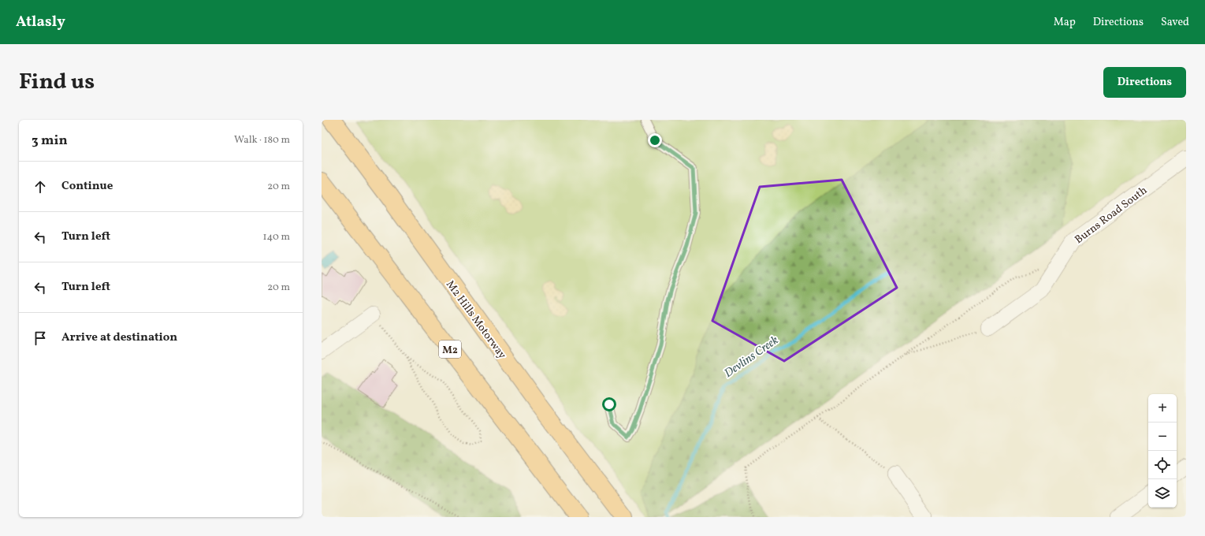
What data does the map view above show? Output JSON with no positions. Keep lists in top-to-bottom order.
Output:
{
  "streets": {
    "highway": ["M2 Hills Motorway", "M2"],
    "street": ["Burns Road South"]
  },
  "water": ["Devlins Creek"],
  "page": {
    "header": "Atlasly",
    "nav": ["Map", "Directions", "Saved"],
    "title": "Find us",
    "buttons": "Directions",
    "heading": ["3 min", "Walk · 180 m"],
    "list": [
      ["Continue", "20 m"],
      ["Turn left", "140 m"],
      ["Turn left", "20 m"],
      "Arrive at destination"
    ],
    "map_buttons": ["+", "−"]
  }
}
